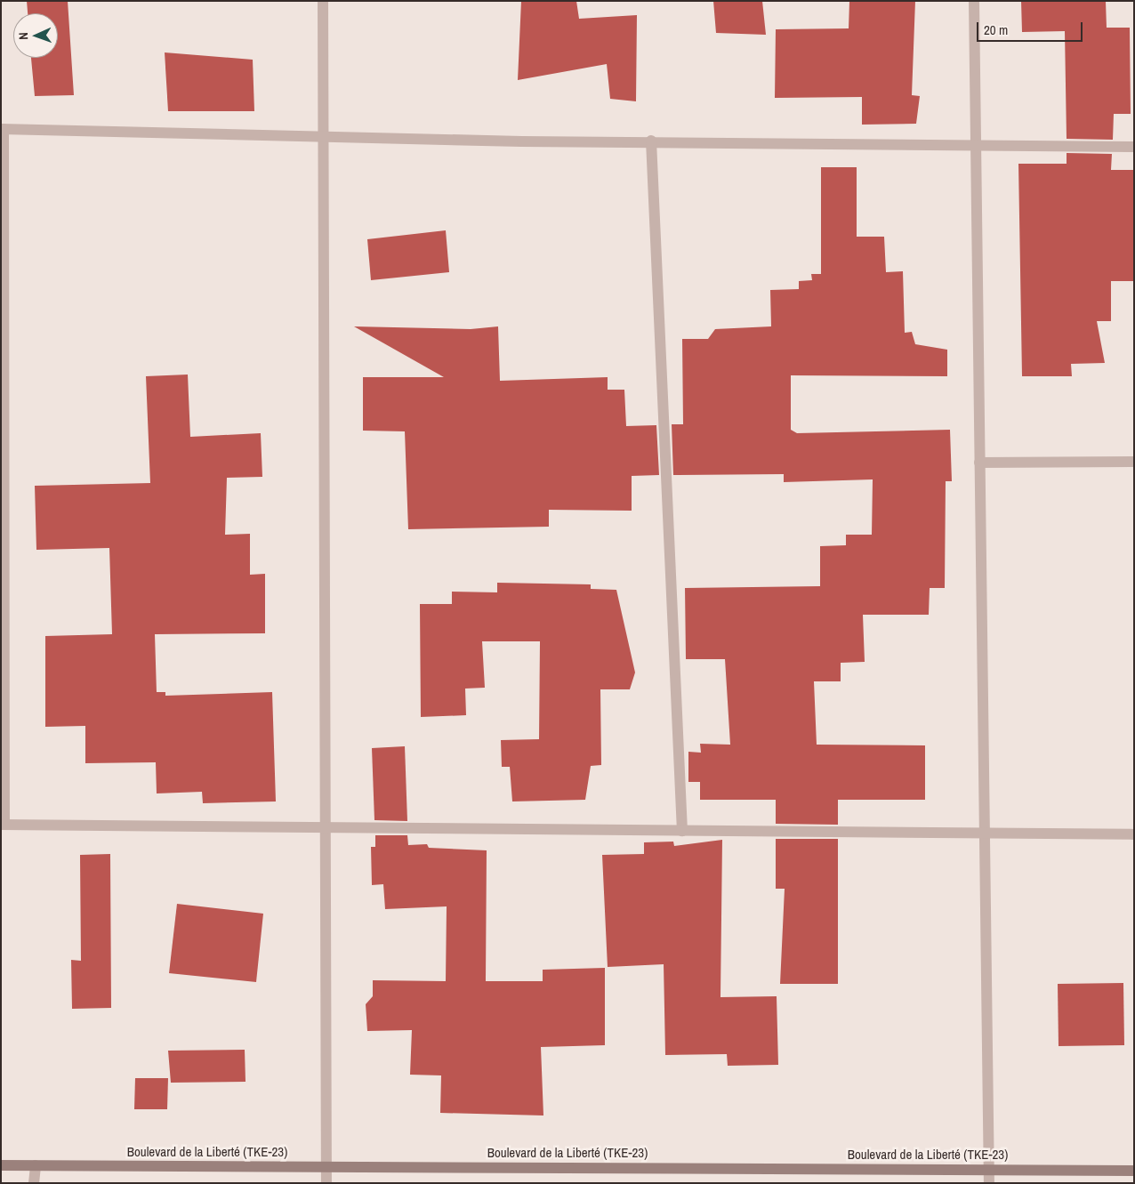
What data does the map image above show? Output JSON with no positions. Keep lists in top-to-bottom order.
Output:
{
  "streets": {
    "street": ["Boulevard de la Liberté (TKE-23)"]
  },
  "scale_bar": "20 m",
  "north": "left"
}
